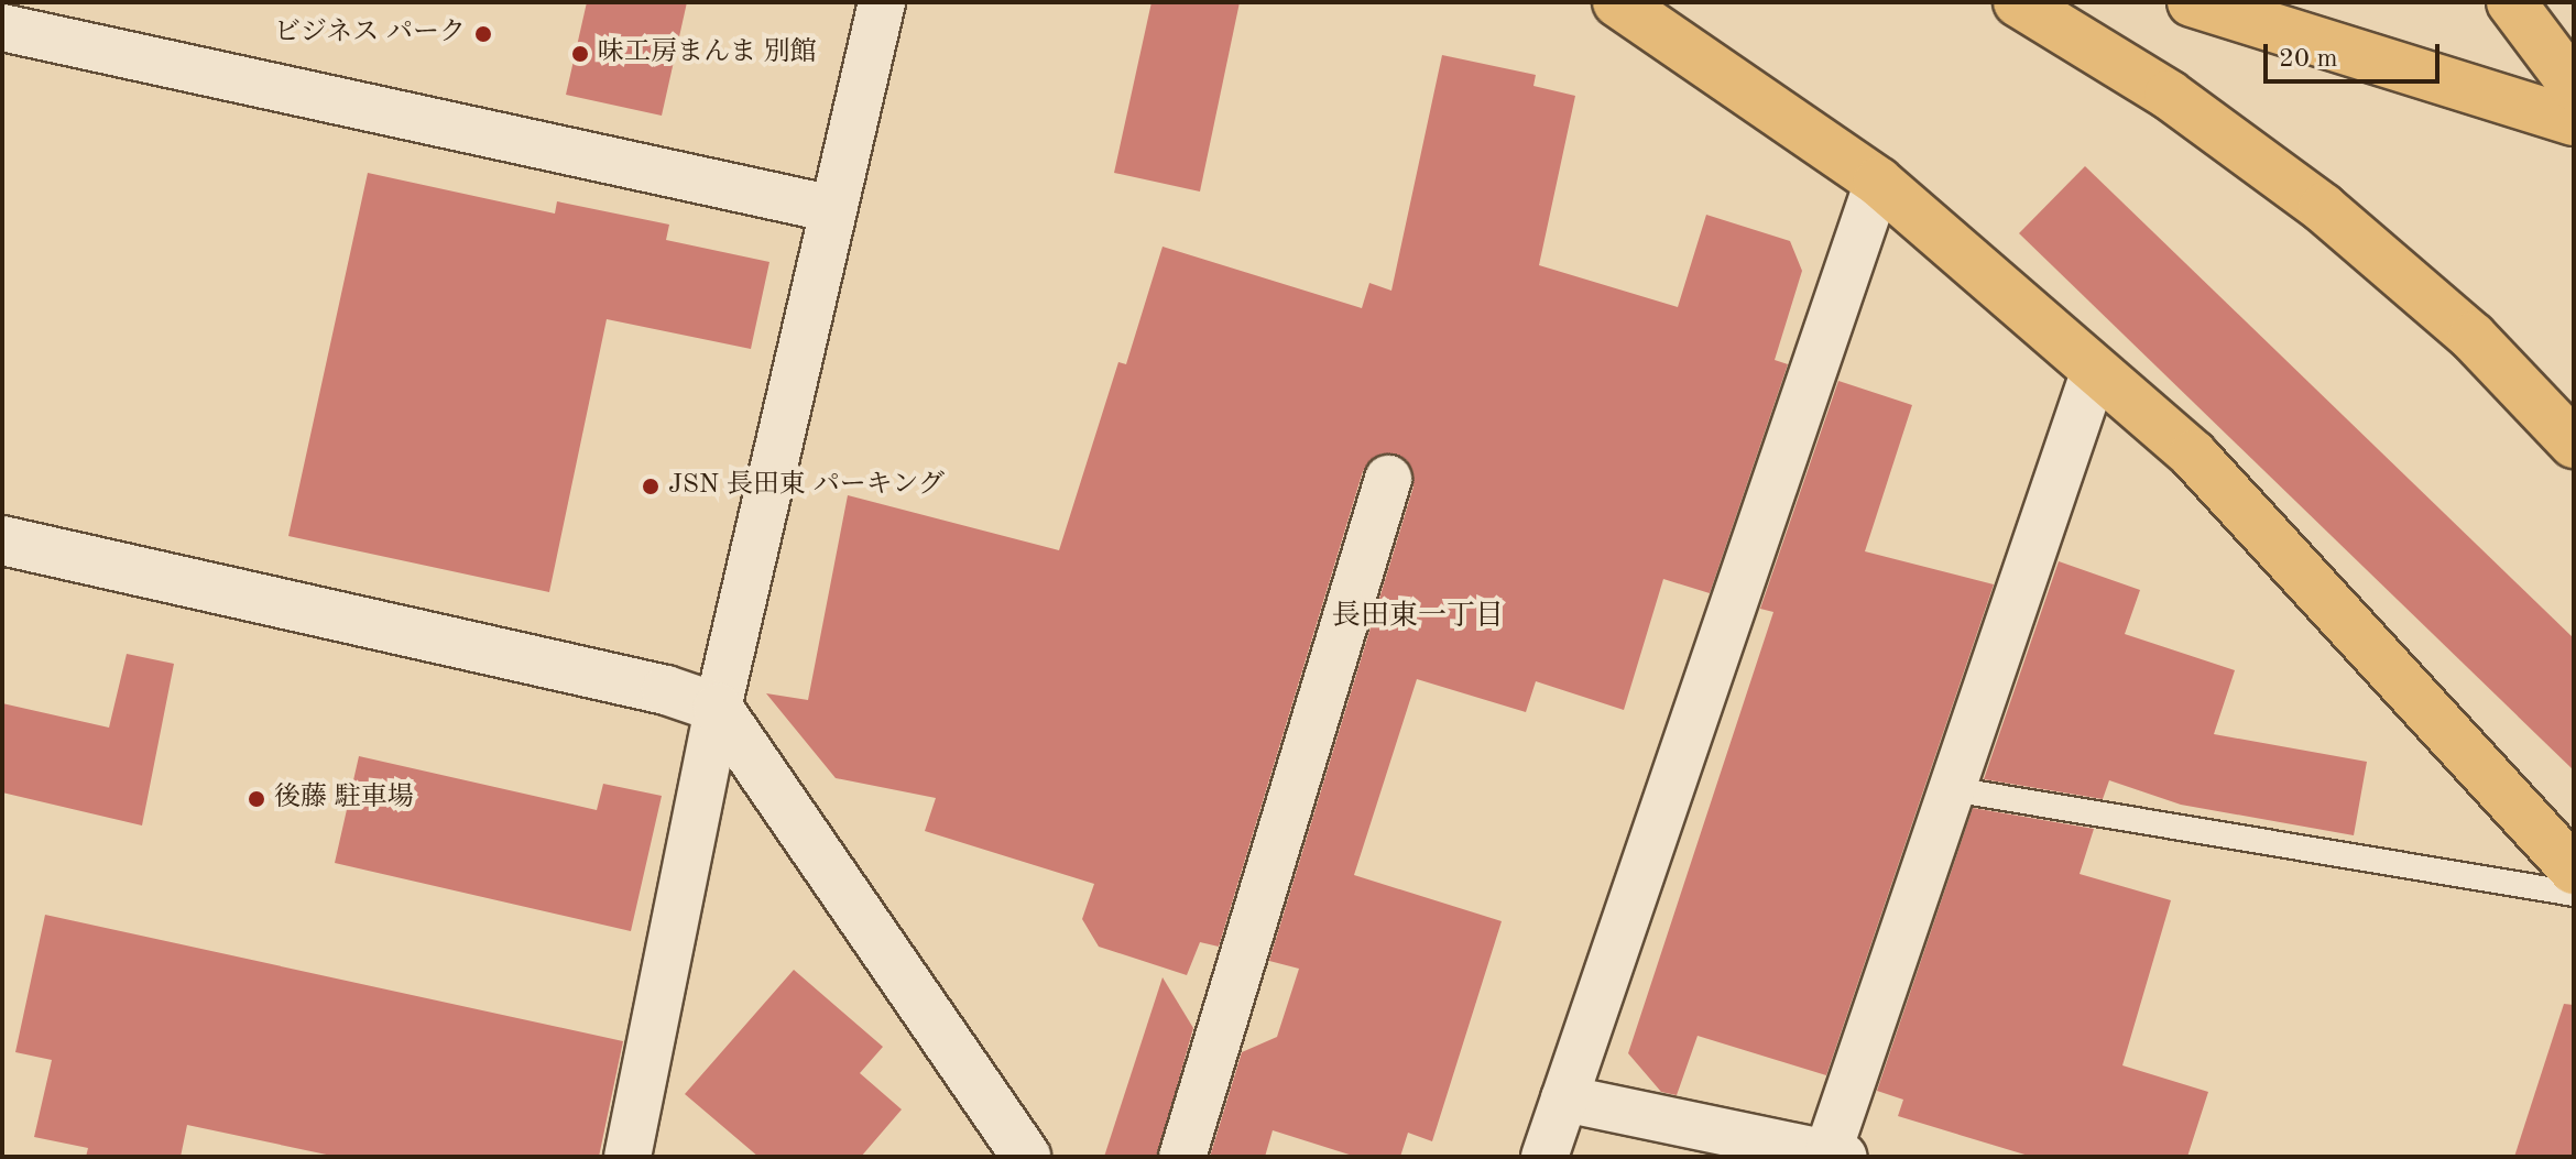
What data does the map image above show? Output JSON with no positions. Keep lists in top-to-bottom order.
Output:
{
  "districts": ["長田東一丁目"],
  "places": [
    "ビジネス パーク",
    "味工房まんま 別館",
    "JSN 長田東 パーキング",
    "後藤 駐車場"
  ],
  "scale_bar": "20 m"
}
